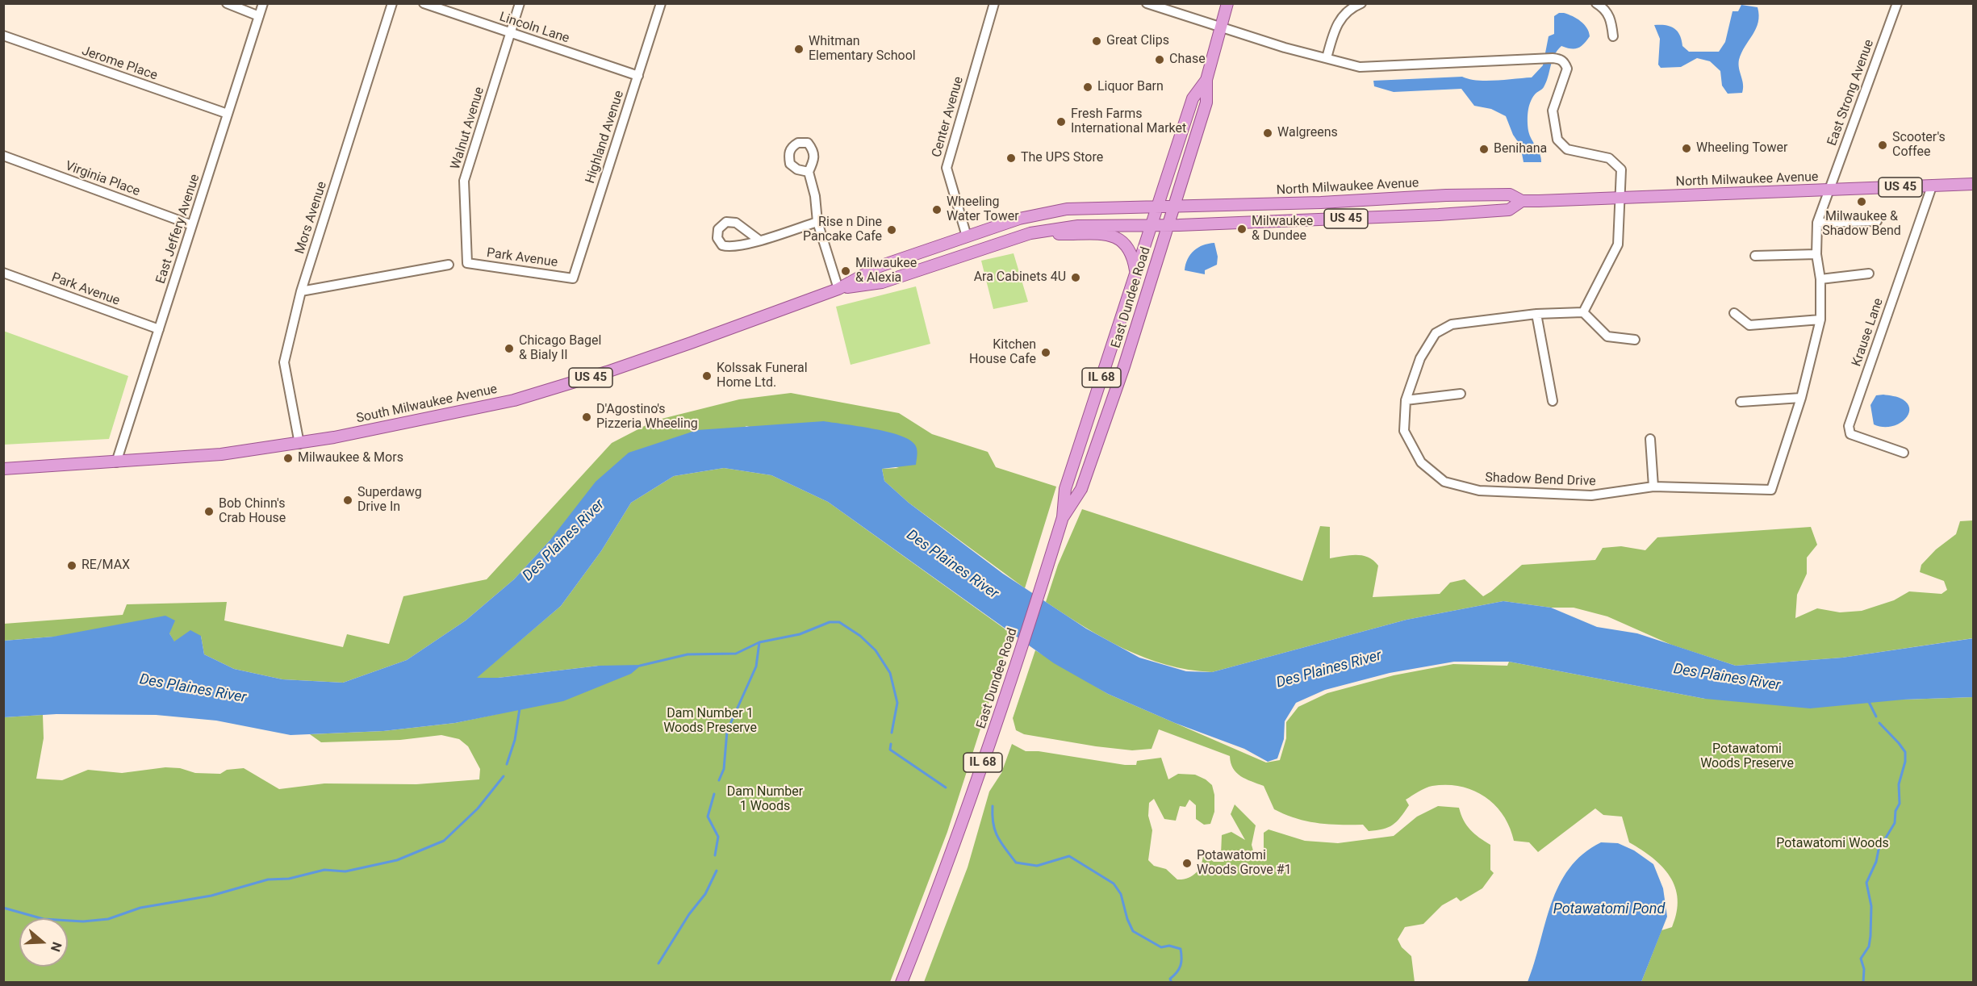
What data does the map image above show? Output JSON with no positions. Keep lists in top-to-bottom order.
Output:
{
  "streets": {
    "main road": [
      "North Milwaukee Avenue",
      "US 45",
      "East Dundee Road",
      "IL 68",
      "South Milwaukee Avenue"
    ],
    "street": [
      "Lincoln Lane",
      "Jerome Place",
      "East Strong Avenue",
      "Center Avenue",
      "Walnut Avenue",
      "Highland Avenue",
      "Virginia Place",
      "Mors Avenue",
      "East Jeffery Avenue",
      "Park Avenue",
      "Krause Lane",
      "Shadow Bend Drive"
    ]
  },
  "crossings": [
    ["Lincoln Lane", "Walnut Avenue"],
    ["Lincoln Lane", "Highland Avenue"],
    ["Jerome Place", "East Jeffery Avenue"],
    ["East Strong Avenue", "North Milwaukee Avenue"],
    ["East Strong Avenue", "Shadow Bend Drive"],
    ["Center Avenue", "South Milwaukee Avenue"],
    ["Walnut Avenue", "Park Avenue"],
    ["Highland Avenue", "Park Avenue"],
    ["Virginia Place", "East Jeffery Avenue"],
    ["North Milwaukee Avenue", "East Dundee Road"],
    ["North Milwaukee Avenue", "Krause Lane"],
    ["North Milwaukee Avenue", "South Milwaukee Avenue"],
    ["North Milwaukee Avenue", "Shadow Bend Drive"],
    ["Mors Avenue", "South Milwaukee Avenue"],
    ["East Jeffery Avenue", "Park Avenue"],
    ["East Jeffery Avenue", "South Milwaukee Avenue"],
    ["East Dundee Road", "South Milwaukee Avenue"]
  ],
  "water": ["Des Plaines River", "Potawatomi Pond"],
  "parks": [
    "Dam Number 1 Woods Preserve",
    "Potawatomi Woods Preserve",
    "Dam Number 1 Woods",
    "Potawatomi Woods"
  ],
  "places": [
    "Great Clips",
    "Whitman Elementary School",
    "Chase",
    "Liquor Barn",
    "Fresh Farms International Market",
    "Walgreens",
    "Scooter's Coffee",
    "Wheeling Tower",
    "Benihana",
    "The UPS Store",
    "Milwaukee & Shadow Bend",
    "Wheeling Water Tower",
    "Milwaukee & Dundee",
    "Rise n Dine Pancake Cafe",
    "Milwaukee & Alexia",
    "Ara Cabinets 4U",
    "Chicago Bagel & Bialy II",
    "Kitchen House Cafe",
    "Kolssak Funeral Home Ltd.",
    "D'Agostino's Pizzeria Wheeling",
    "Milwaukee & Mors",
    "Superdawg Drive In",
    "Bob Chinn's Crab House",
    "RE/MAX",
    "Potawatomi Woods Grove #1"
  ],
  "north": "right"
}
